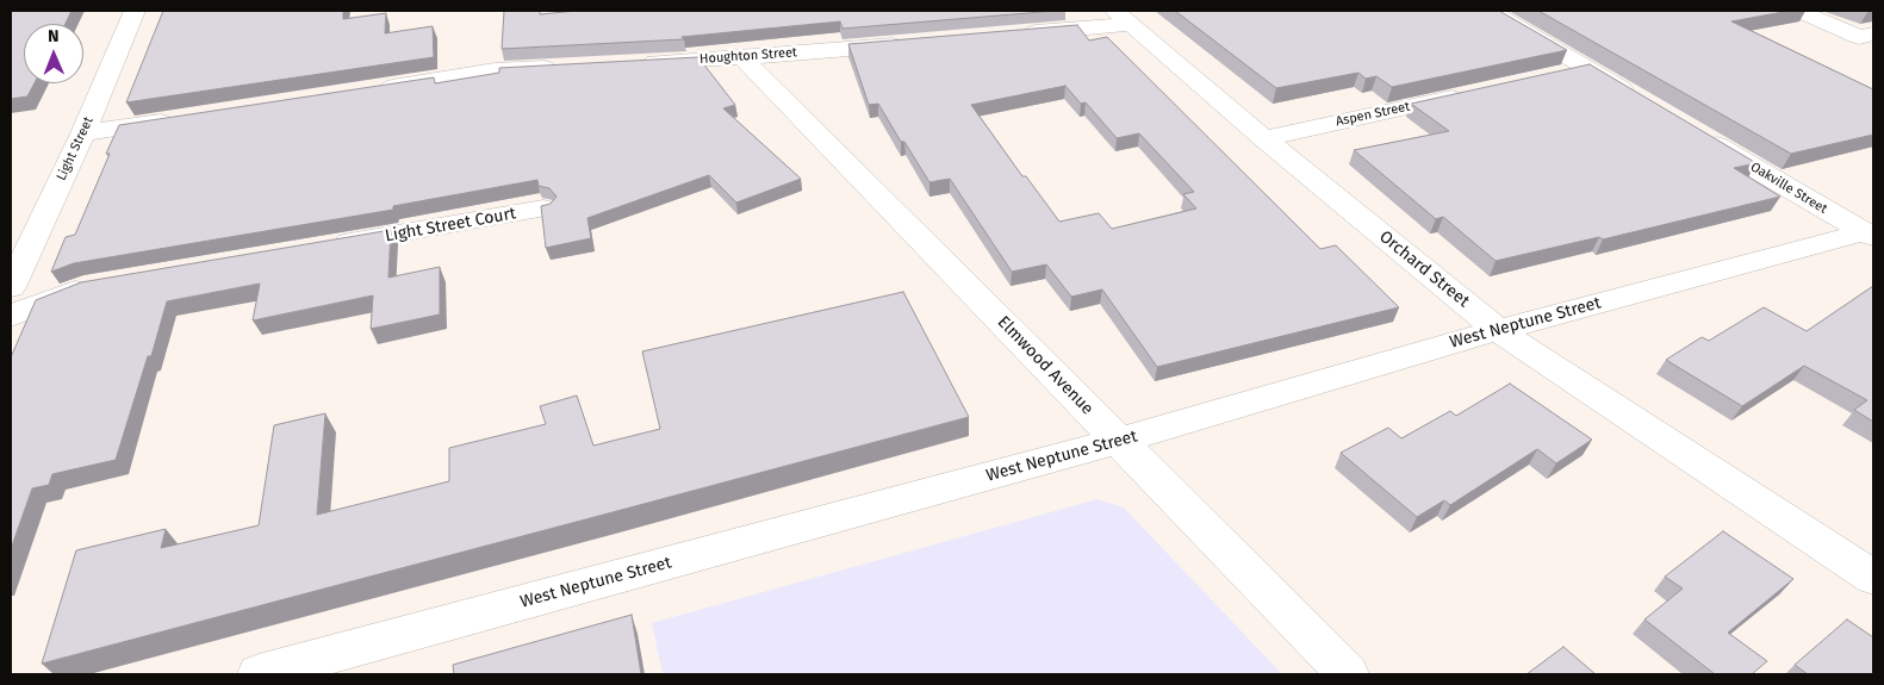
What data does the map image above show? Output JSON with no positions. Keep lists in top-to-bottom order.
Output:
{
  "streets": {
    "street": [
      "Houghton Street",
      "Aspen Street",
      "Light Street",
      "Oakville Street",
      "Light Street Court",
      "Orchard Street",
      "West Neptune Street",
      "Elmwood Avenue"
    ]
  },
  "crossings": [
    ["Houghton Street", "Elmwood Avenue"],
    ["Aspen Street", "Orchard Street"],
    ["Oakville Street", "West Neptune Street"],
    ["Orchard Street", "West Neptune Street"],
    ["West Neptune Street", "Elmwood Avenue"]
  ],
  "north": "top"
}
